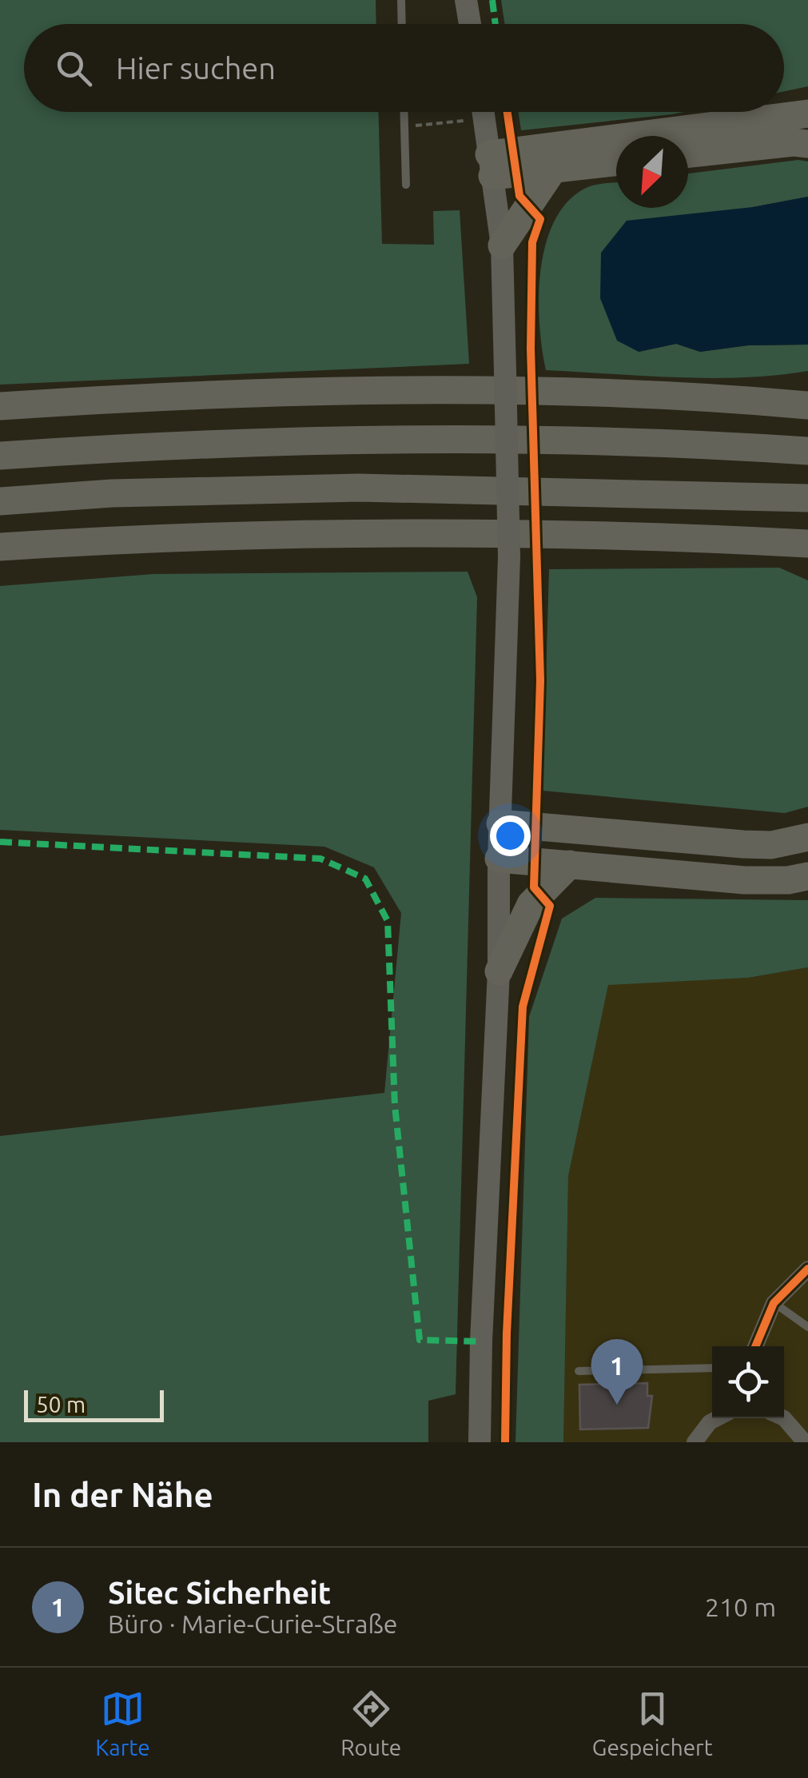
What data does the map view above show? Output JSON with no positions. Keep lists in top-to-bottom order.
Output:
{
  "scale_bar": "50 m",
  "north": "bottom left",
  "page": {
    "search": "Hier suchen",
    "pins": "1",
    "scale": "50 m",
    "heading": "In der Nähe",
    "list": [
      {
        "mark": "1",
        "name": "Sitec Sicherheit",
        "note": "Büro · Marie-Curie-Straße",
        "value": "210 m"
      }
    ],
    "nav": ["Karte", "Route", "Gespeichert"]
  }
}
